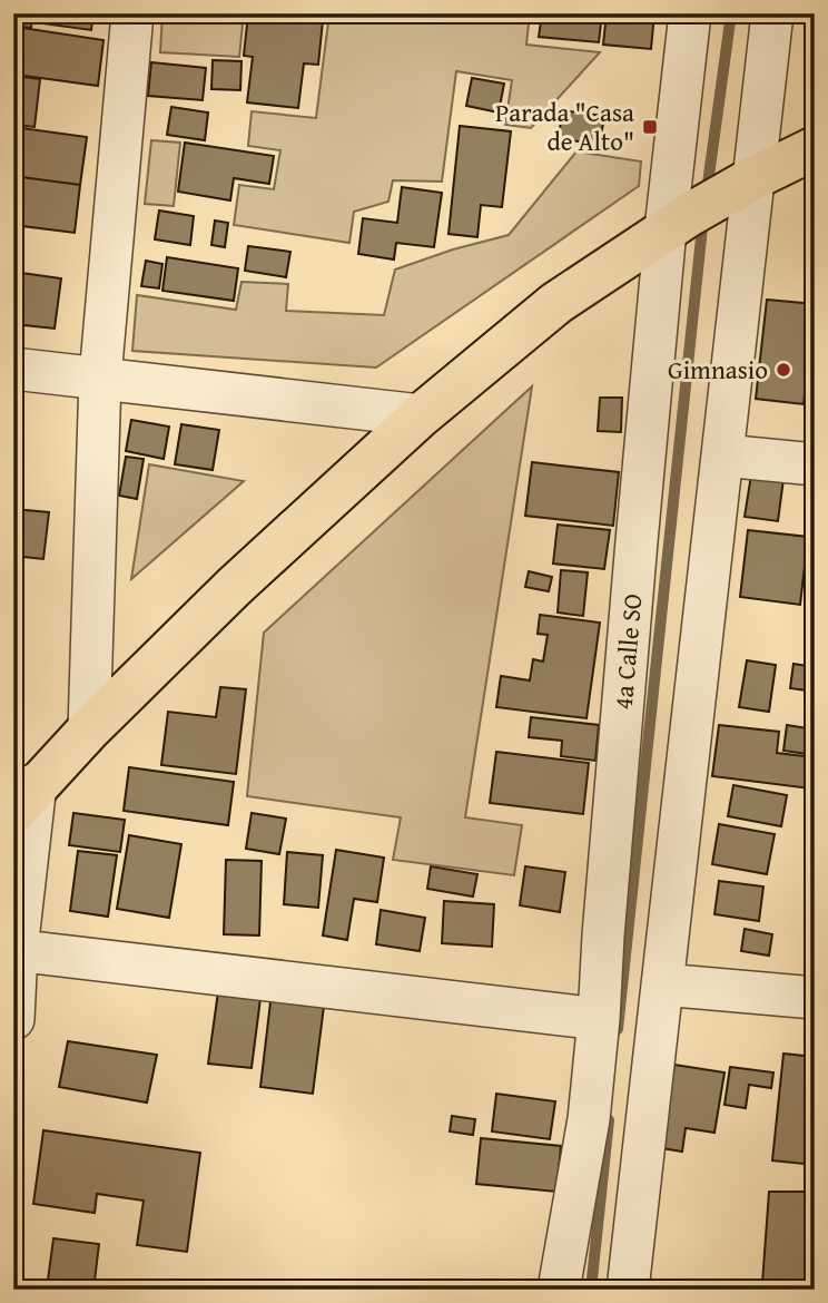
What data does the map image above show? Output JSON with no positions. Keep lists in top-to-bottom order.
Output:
{
  "streets": {
    "street": ["4a Calle SO"]
  },
  "places": {
    "transit": ["Parada \"Casa de Alto\""],
    "other": ["Gimnasio"]
  }
}
